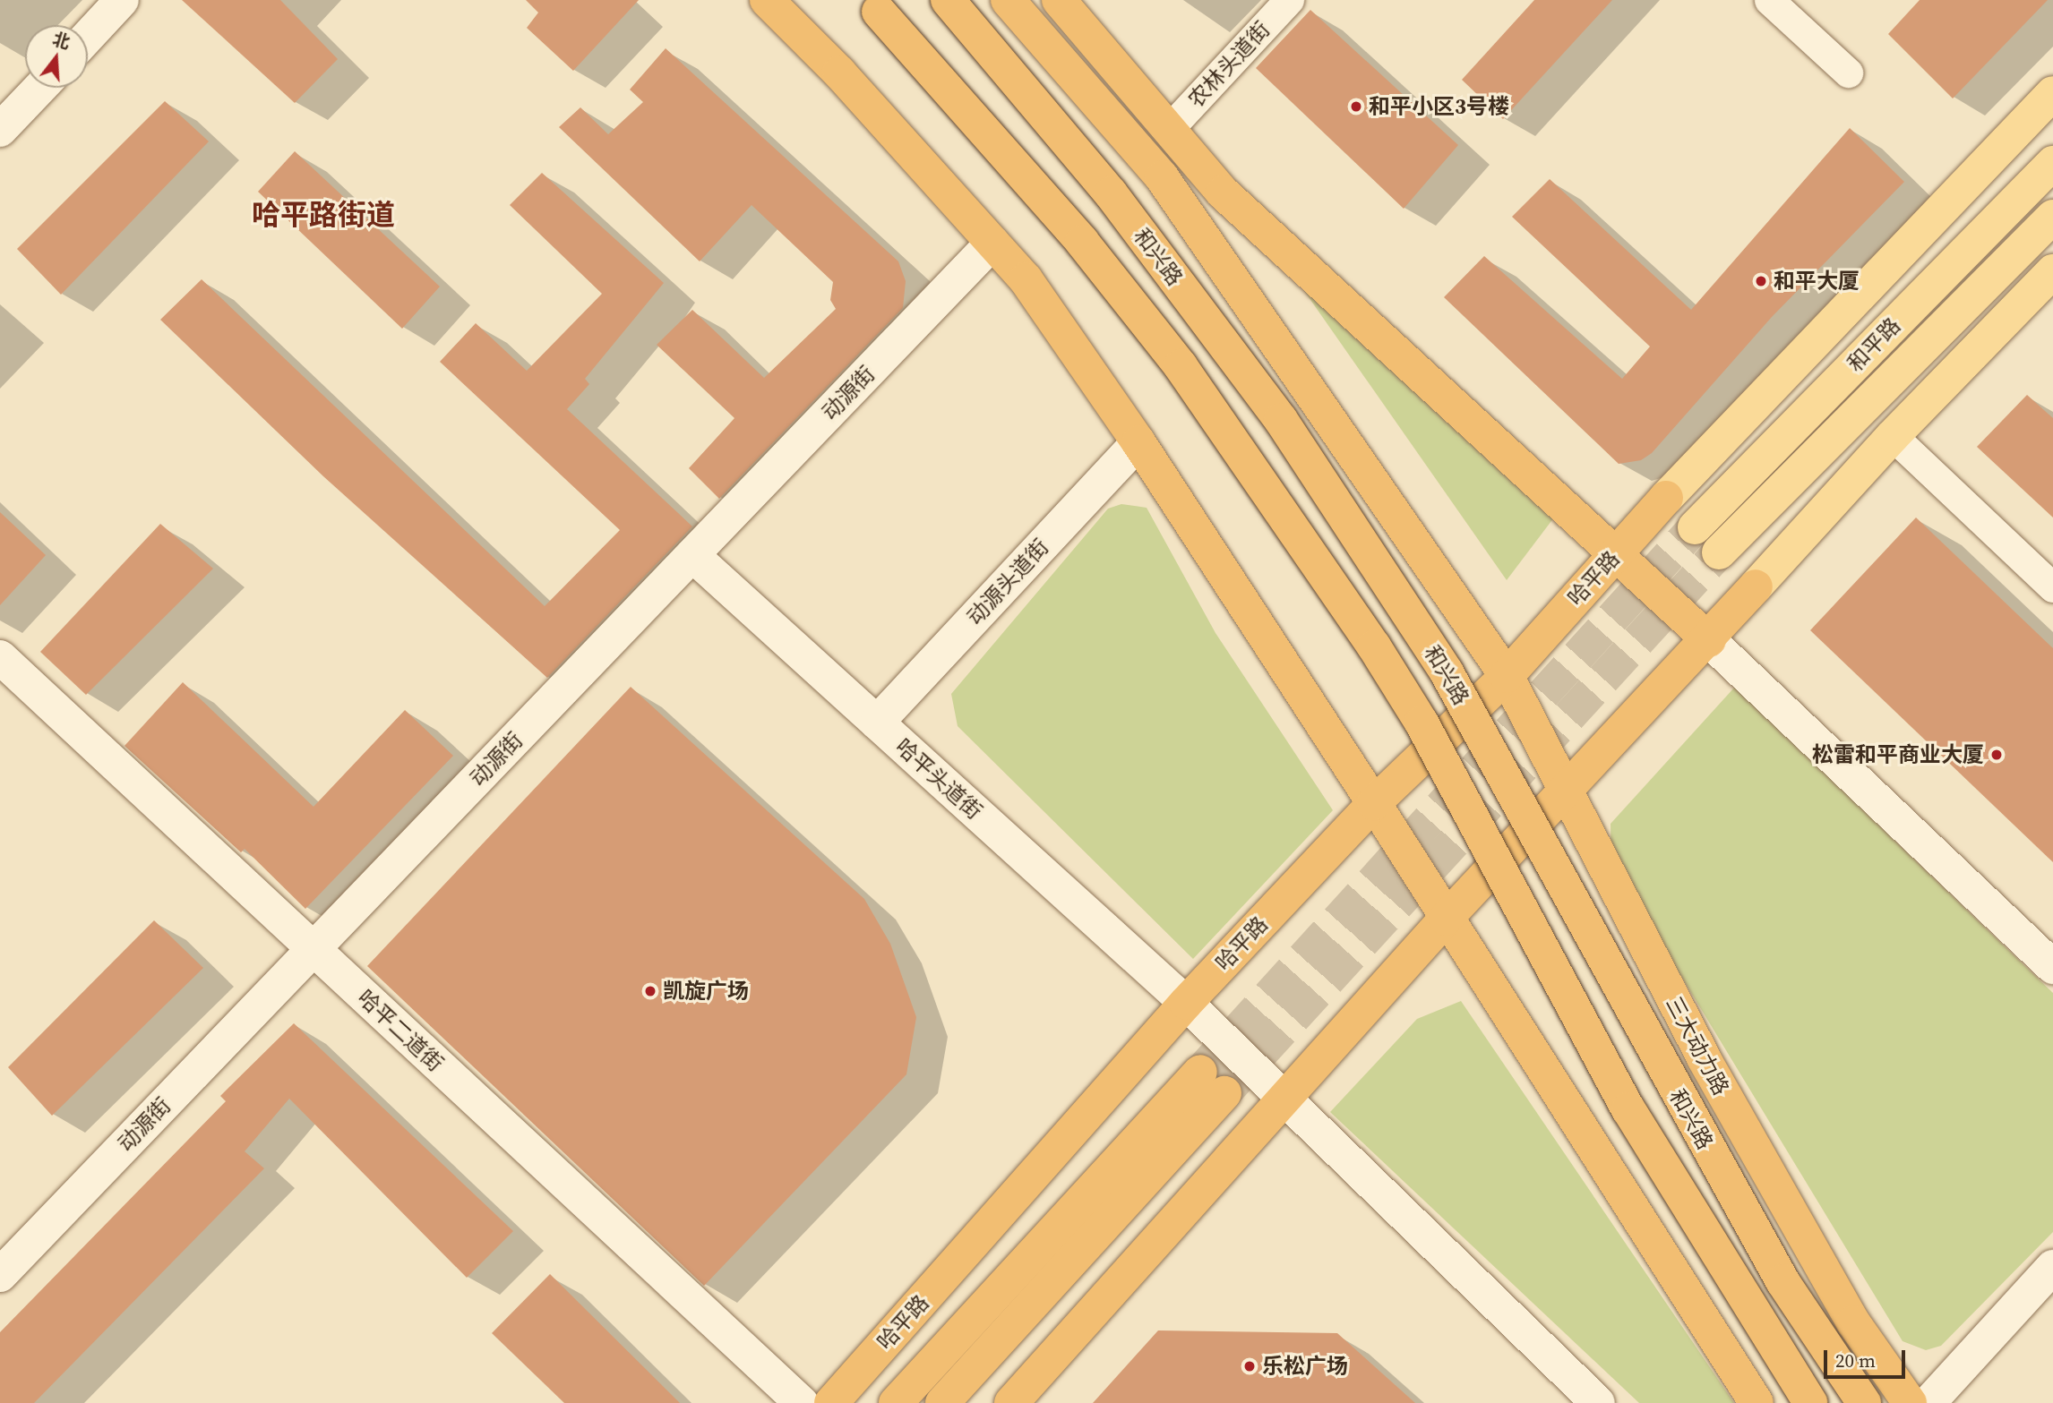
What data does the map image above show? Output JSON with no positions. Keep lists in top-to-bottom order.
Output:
{
  "streets": {
    "highway": ["和兴路", "哈平路", "三大动力路"],
    "main road": ["和平路"],
    "street": [
      "农林头道街",
      "动源街",
      "动源头道街",
      "哈平头道街",
      "哈平二道街"
    ]
  },
  "crossings": [
    ["动源街", "哈平头道街"],
    ["动源街", "哈平二道街"],
    ["哈平路", "哈平头道街"],
    ["哈平路", "三大动力路"],
    ["动源头道街", "哈平头道街"]
  ],
  "districts": ["哈平路街道"],
  "places": [
    "和平小区3号楼",
    "和平大厦",
    "松雷和平商业大厦",
    "凯旋广场",
    "乐松广场"
  ],
  "scale_bar": "20 m",
  "north": "top"
}
